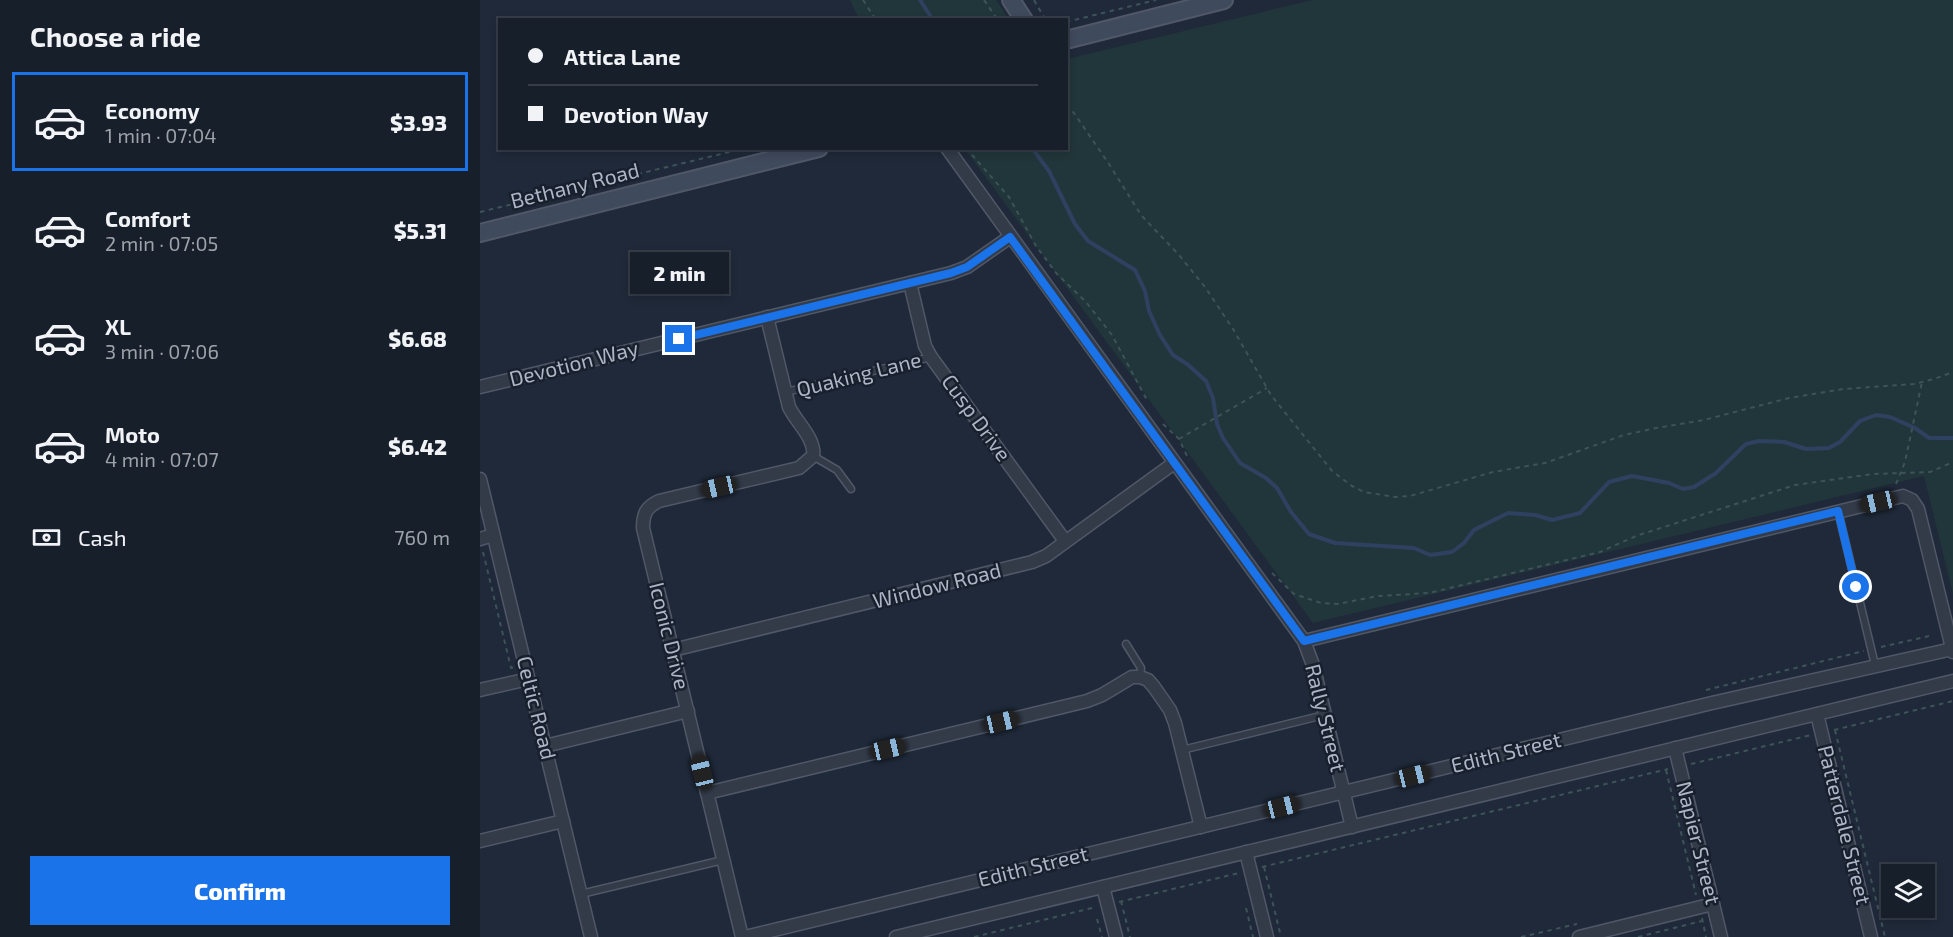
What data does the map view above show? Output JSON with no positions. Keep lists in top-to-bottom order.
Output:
{
  "streets": {
    "street": [
      "Bethany Road",
      "Devotion Way",
      "Cusp Drive",
      "Window Road",
      "Iconic Drive",
      "Celtic Road",
      "Rally Street",
      "Edith Street",
      "Patterdale Street",
      "Napier Street"
    ],
    "lane": ["Quaking Lane"]
  },
  "crossings": [
    ["Devotion Way", "Cusp Drive"],
    ["Devotion Way", "Rally Street"],
    ["Quaking Lane", "Cusp Drive"],
    ["Cusp Drive", "Window Road"],
    ["Window Road", "Iconic Drive"],
    ["Window Road", "Rally Street"],
    ["Iconic Drive", "Edith Street"],
    ["Rally Street", "Edith Street"],
    ["Edith Street", "Patterdale Street"],
    ["Edith Street", "Napier Street"]
  ],
  "page": {
    "heading": "Choose a ride",
    "banner": ["Attica Lane", "Devotion Way"],
    "list": [
      {
        "name": "Economy",
        "note": "1 min · 07:04",
        "value": "$3.93"
      },
      {
        "name": "Comfort",
        "note": "2 min · 07:05",
        "value": "$5.31"
      },
      {
        "name": "XL",
        "note": "3 min · 07:06",
        "value": "$6.68"
      },
      {
        "name": "Moto",
        "note": "4 min · 07:07",
        "value": "$6.42"
      }
    ],
    "bubble": "2 min",
    "pay": ["Cash", "760 m"],
    "buttons": "Confirm"
  }
}
